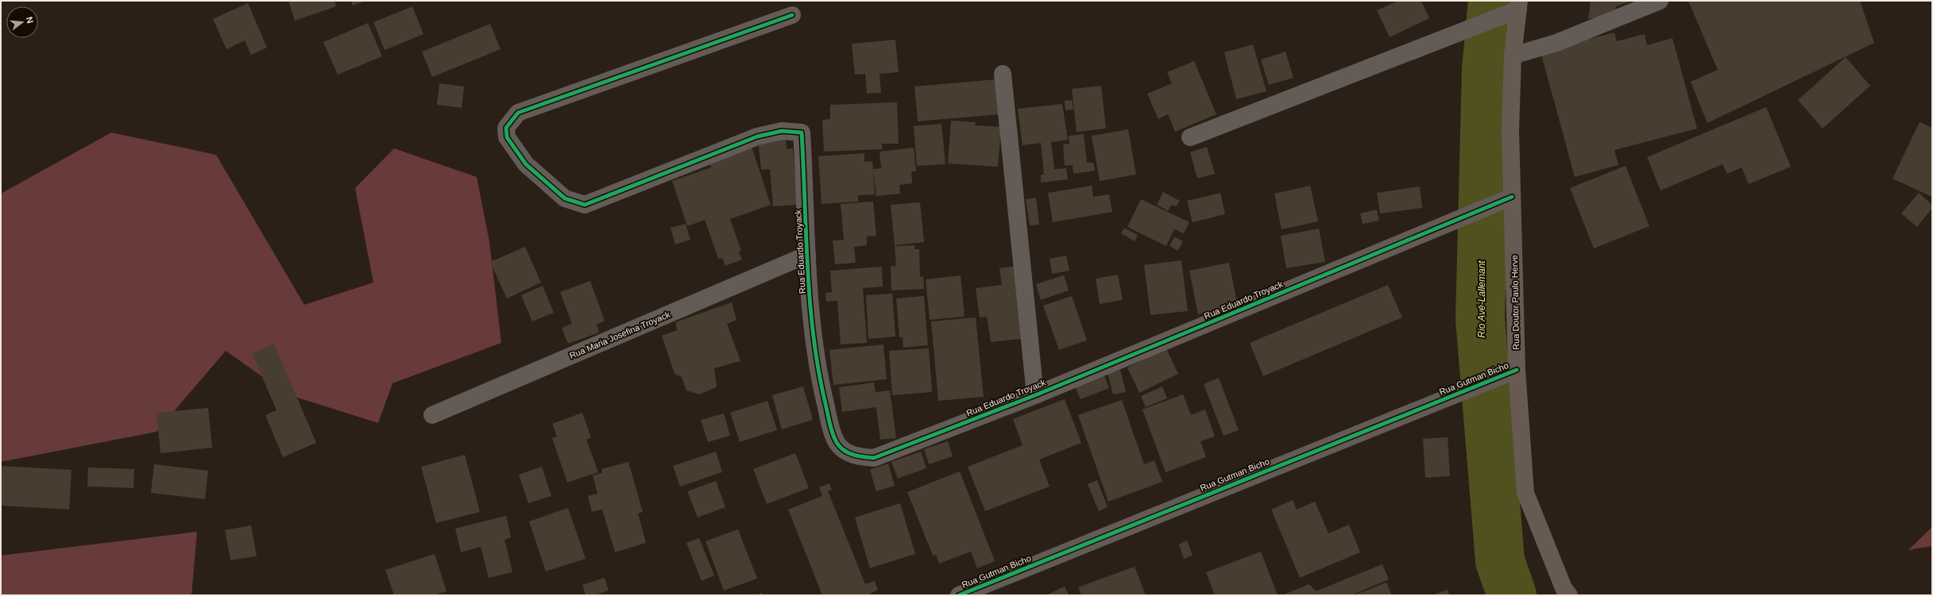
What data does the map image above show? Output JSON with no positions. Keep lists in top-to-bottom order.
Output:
{
  "streets": {
    "main road": ["Rua Doutor Paulo Herve"],
    "street": ["Rua Eduardo Troyack", "Rua Maria Josefina Troyack", "Rua Gutman Bicho"]
  },
  "crossings": [
    ["Rua Eduardo Troyack", "Rua Doutor Paulo Herve"],
    ["Rua Eduardo Troyack", "Rua Maria Josefina Troyack"],
    ["Rua Doutor Paulo Herve", "Rua Gutman Bicho"]
  ],
  "water": ["Rio Avé‐Lallemant"],
  "north": "right"
}
